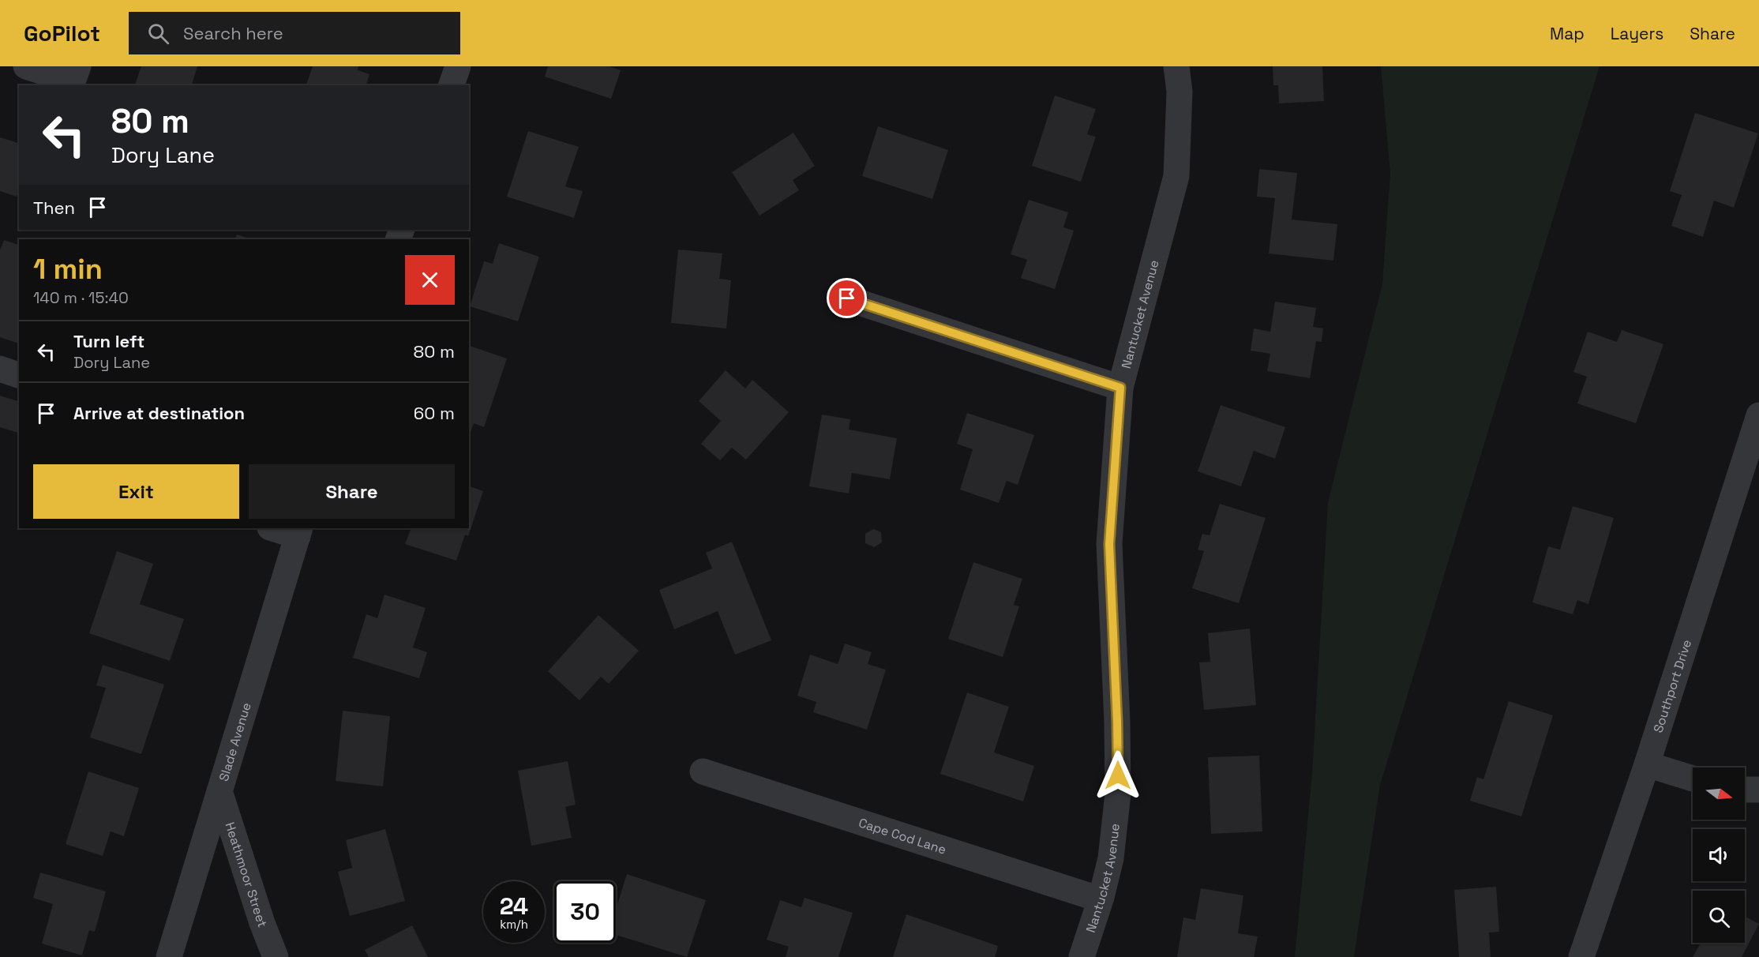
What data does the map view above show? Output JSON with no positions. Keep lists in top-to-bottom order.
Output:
{
  "streets": {
    "street": [
      "Nantucket Avenue",
      "Southport Drive",
      "Slade Avenue",
      "Cape Cod Lane",
      "Heathmoor Street"
    ]
  },
  "crossings": [
    ["Nantucket Avenue", "Cape Cod Lane"],
    ["Slade Avenue", "Heathmoor Street"]
  ],
  "north": "right",
  "page": {
    "header": "GoPilot",
    "search": "Search here",
    "nav": ["Map", "Layers", "Share"],
    "turn": ["80 m", "Dory Lane"],
    "then": "Then",
    "heading": ["1 min", "140 m · 15:40"],
    "list": [
      {
        "name": "Turn left",
        "note": "Dory Lane",
        "value": "80 m"
      },
      {
        "name": "Arrive at destination",
        "value": "60 m"
      }
    ],
    "buttons": ["Exit", "Share"],
    "speed": "24 km/h",
    "limit": "30"
  }
}
